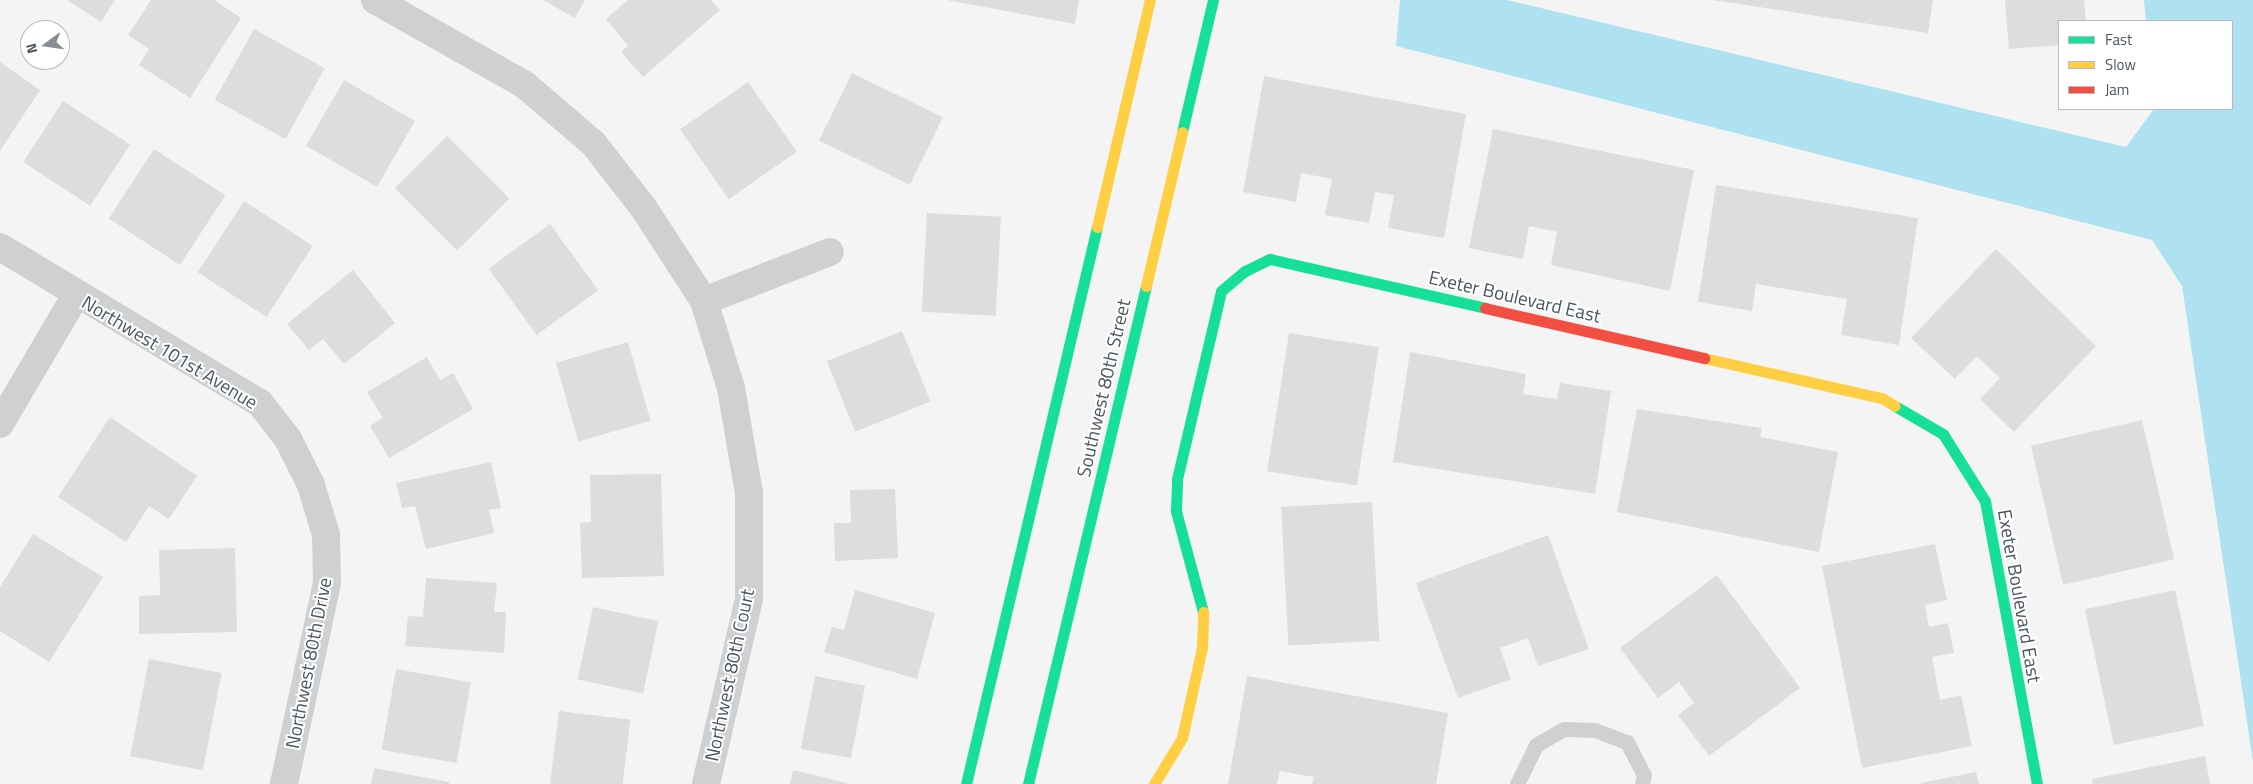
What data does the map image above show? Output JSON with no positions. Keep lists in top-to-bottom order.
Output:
{
  "streets": {
    "street": [
      "Exeter Boulevard East",
      "Northwest 101st Avenue",
      "Southwest 80th Street",
      "Northwest 80th Drive",
      "Northwest 80th Court"
    ]
  },
  "crossings": [
    ["Northwest 101st Avenue", "Northwest 80th Drive"]
  ],
  "legend": ["Fast", "Slow", "Jam"],
  "north": "left"
}
